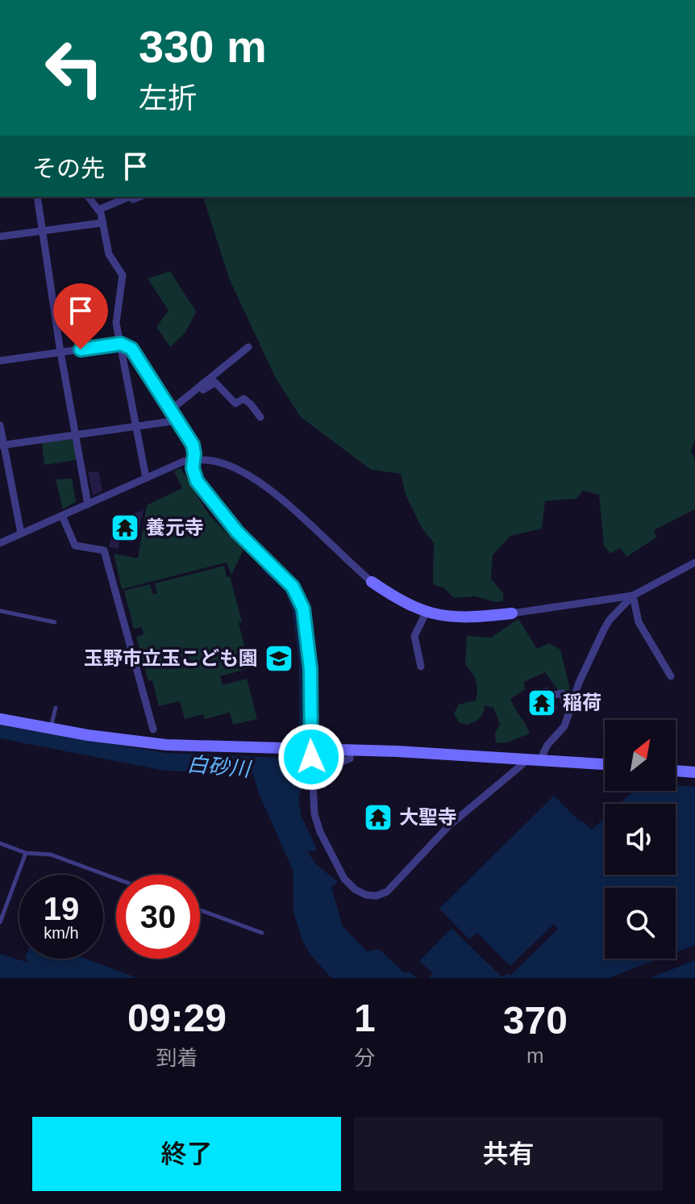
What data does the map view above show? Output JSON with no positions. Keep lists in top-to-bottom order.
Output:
{
  "water": ["白砂川"],
  "places": {
    "temple": ["養元寺", "稲荷", "大聖寺"],
    "school or university": ["玉野市立玉こども園"]
  },
  "north": "top right",
  "page": {
    "turn": ["330 m", "左折"],
    "then": "その先",
    "speed": "19 km/h",
    "limit": "30",
    "eta": [
      "09:29",
      "到着",
      "1",
      "分",
      "370",
      "m"
    ],
    "buttons": ["終了", "共有"]
  }
}
